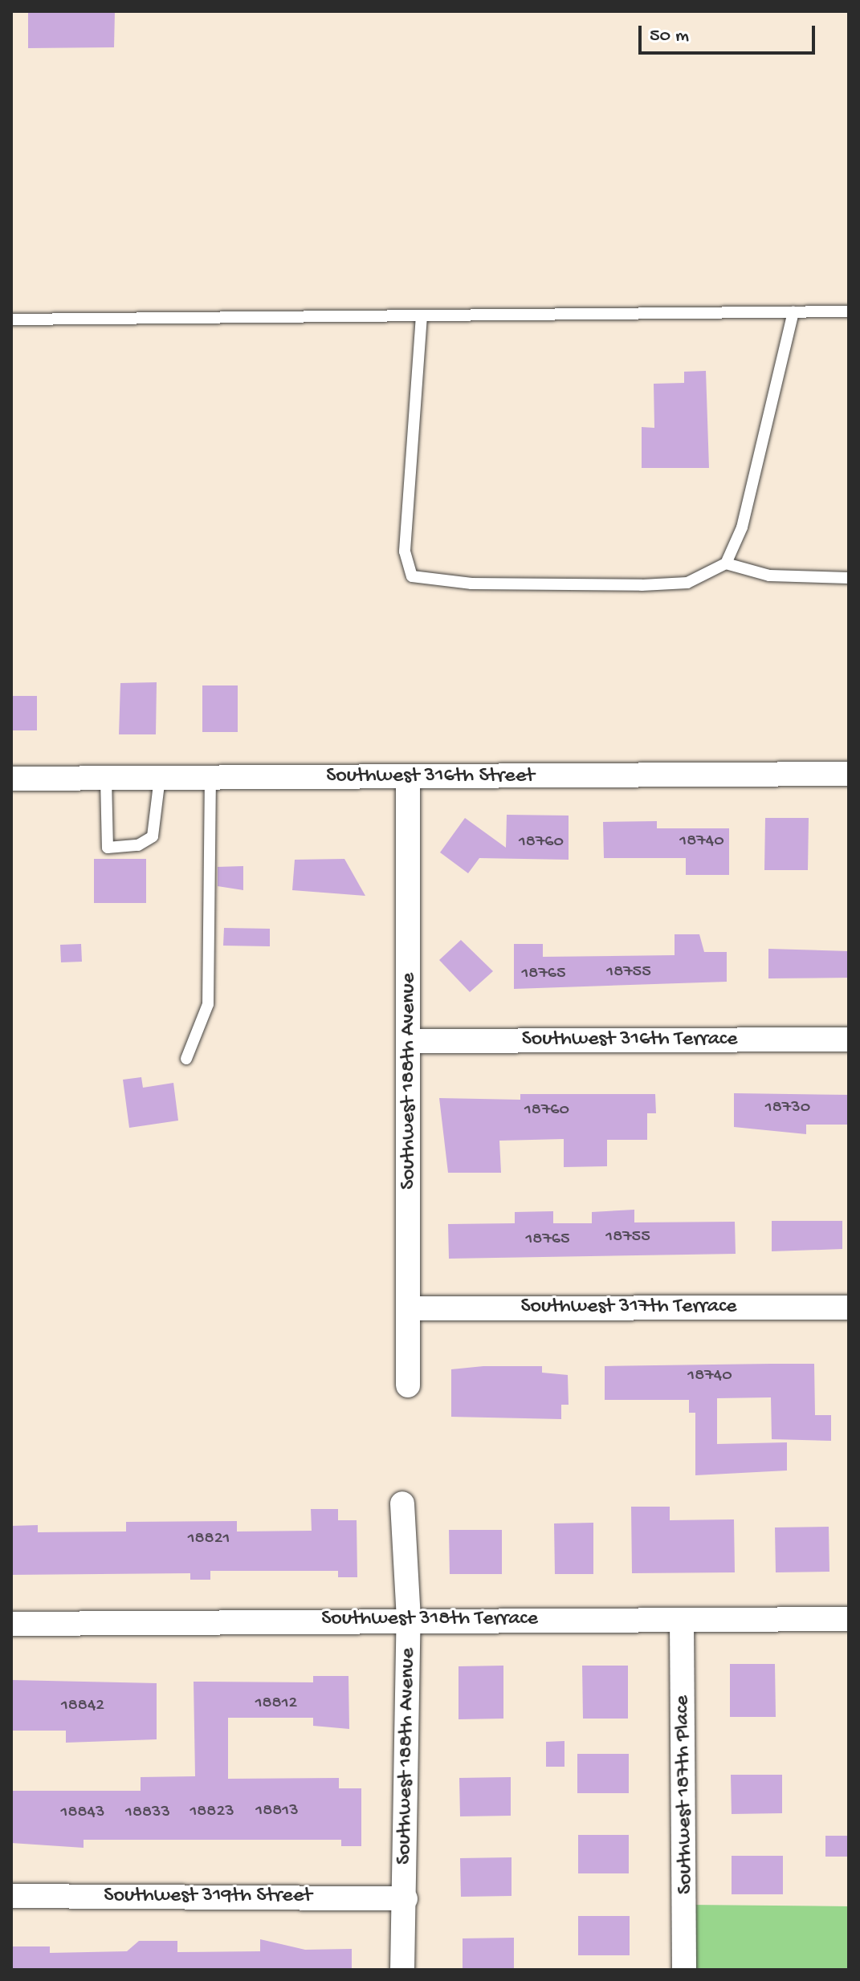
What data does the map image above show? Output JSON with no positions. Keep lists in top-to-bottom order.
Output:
{
  "streets": {
    "street": [
      "Southwest 316th Street",
      "Southwest 316th Terrace",
      "Southwest 188th Avenue",
      "Southwest 317th Terrace",
      "Southwest 318th Terrace",
      "Southwest 187th Place",
      "Southwest 319th Street"
    ]
  },
  "crossings": [
    ["Southwest 316th Street", "Southwest 188th Avenue"],
    ["Southwest 316th Terrace", "Southwest 188th Avenue"],
    ["Southwest 188th Avenue", "Southwest 317th Terrace"],
    ["Southwest 188th Avenue", "Southwest 318th Terrace"],
    ["Southwest 188th Avenue", "Southwest 319th Street"],
    ["Southwest 318th Terrace", "Southwest 187th Place"]
  ],
  "house_numbers": [
    "18740",
    "18760",
    "18755",
    "18765",
    "18730",
    "18760",
    "18755",
    "18765",
    "18740",
    "18821",
    "18812",
    "18842",
    "18813",
    "18823",
    "18843",
    "18833"
  ],
  "scale_bar": "50 m"
}
